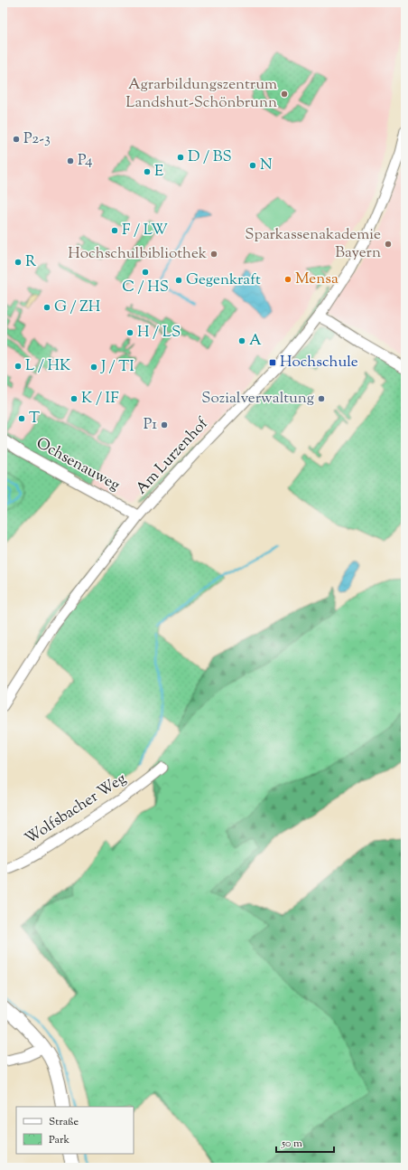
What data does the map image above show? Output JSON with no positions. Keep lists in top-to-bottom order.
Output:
{
  "streets": {
    "street": ["Am Lurzenhof", "Ochsenauweg", "Wolfsbacher Weg"]
  },
  "crossings": [
    ["Am Lurzenhof", "Ochsenauweg"]
  ],
  "places": {
    "other": [
      "Agrarbildungszentrum Landshut-Schönbrunn",
      "P2-3",
      "D / BS",
      "P4",
      "N",
      "E",
      "F / LW",
      "Sparkassenakademie Bayern",
      "Hochschulbibliothek",
      "R",
      "C / HS",
      "Mensa",
      "Gegenkraft",
      "G / ZH",
      "H / LS",
      "A",
      "L / HK",
      "J / TI",
      "K / IF",
      "Sozialverwaltung",
      "T",
      "P1"
    ],
    "transit": ["Hochschule"]
  },
  "legend": ["Straße", "Park"],
  "scale_bar": "50 m"
}
